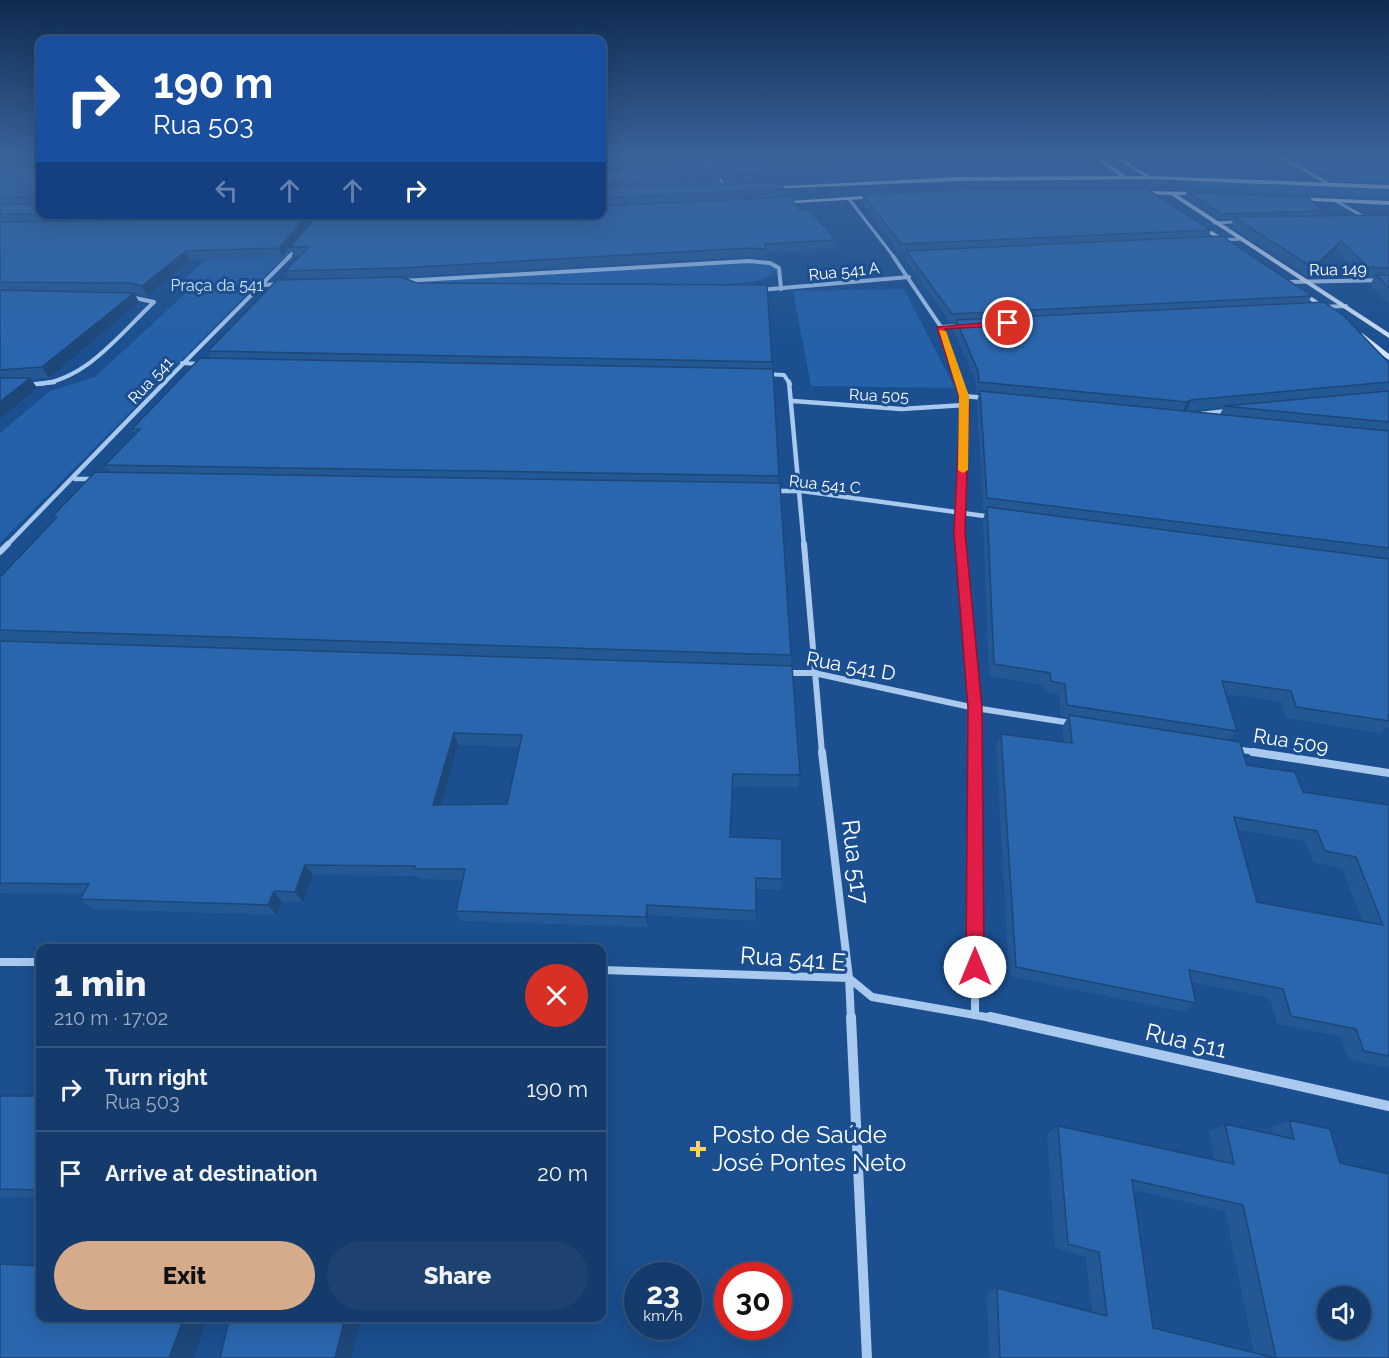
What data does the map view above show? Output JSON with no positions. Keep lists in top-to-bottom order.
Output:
{
  "streets": {
    "street": [
      "Rua 149",
      "Rua 541 A",
      "Rua 541",
      "Rua 505",
      "Rua 541 C",
      "Rua 541 D",
      "Rua 509",
      "Rua 517",
      "Rua 541 E",
      "Rua 511"
    ]
  },
  "crossings": [
    ["Rua 505", "Rua 517"],
    ["Rua 541 C", "Rua 517"],
    ["Rua 541 D", "Rua 517"],
    ["Rua 517", "Rua 541 E"],
    ["Rua 541 E", "Rua 511"]
  ],
  "parks": ["Praça da 541"],
  "places": {
    "health": ["Posto de Saúde José Pontes Neto"]
  },
  "page": {
    "turn": ["190 m", "Rua 503"],
    "heading": ["1 min", "210 m · 17:02"],
    "list": [
      {
        "name": "Turn right",
        "note": "Rua 503",
        "value": "190 m"
      },
      {
        "name": "Arrive at destination",
        "value": "20 m"
      }
    ],
    "buttons": ["Exit", "Share"],
    "speed": "23 km/h",
    "limit": "30"
  }
}
